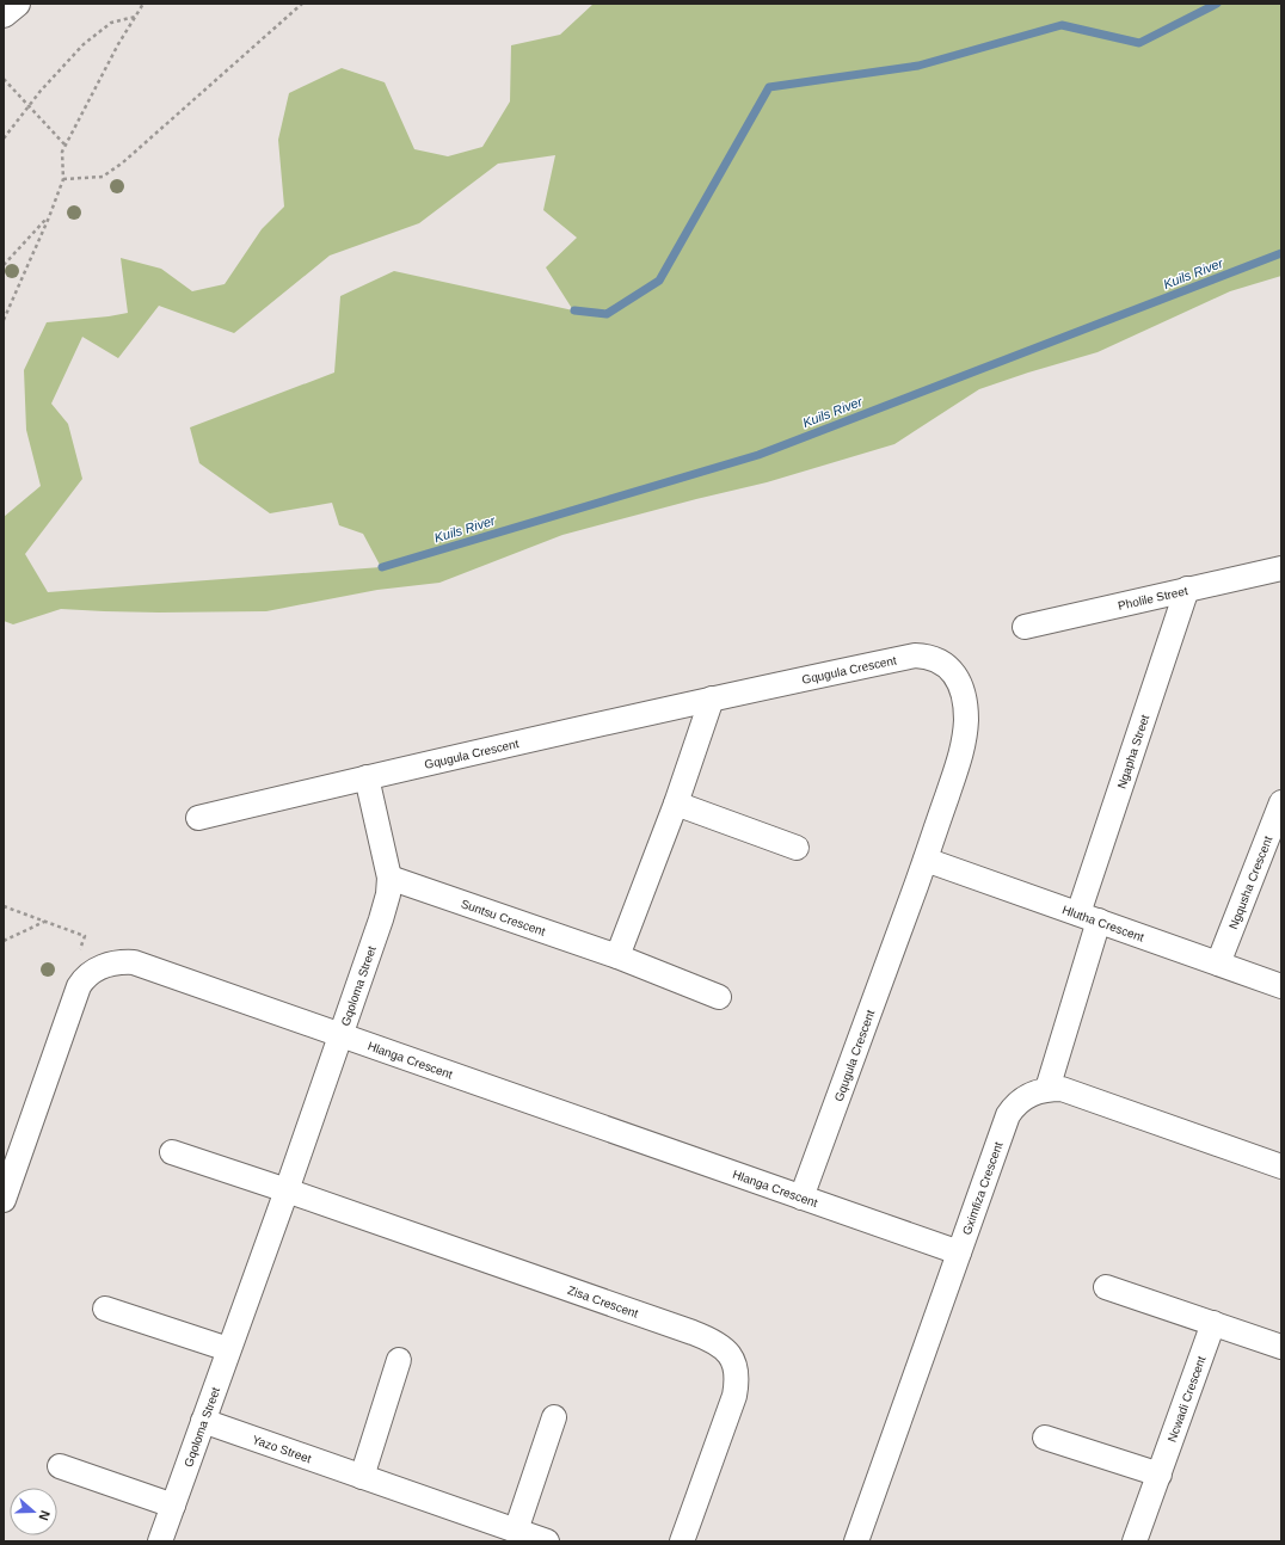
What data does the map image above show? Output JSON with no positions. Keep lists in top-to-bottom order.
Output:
{
  "streets": {
    "street": [
      "Pholile Street",
      "Gqugula Crescent",
      "Ngapha Street",
      "Ngqusha Crescent",
      "Suntsu Crescent",
      "Hlutha Crescent",
      "Gqoloma Street",
      "Hlanga Crescent",
      "Gximfiza Crescent",
      "Zisa Crescent",
      "Ncwadi Crescent",
      "Yazo Street"
    ]
  },
  "crossings": [
    ["Pholile Street", "Ngapha Street"],
    ["Gqugula Crescent", "Hlutha Crescent"],
    ["Gqugula Crescent", "Gqoloma Street"],
    ["Gqugula Crescent", "Hlanga Crescent"],
    ["Ngapha Street", "Hlutha Crescent"],
    ["Ngapha Street", "Gximfiza Crescent"],
    ["Ngqusha Crescent", "Hlutha Crescent"],
    ["Suntsu Crescent", "Gqoloma Street"],
    ["Gqoloma Street", "Hlanga Crescent"],
    ["Gqoloma Street", "Zisa Crescent"],
    ["Gqoloma Street", "Yazo Street"],
    ["Hlanga Crescent", "Gximfiza Crescent"]
  ],
  "water": ["Kuils River"],
  "north": "right"
}
